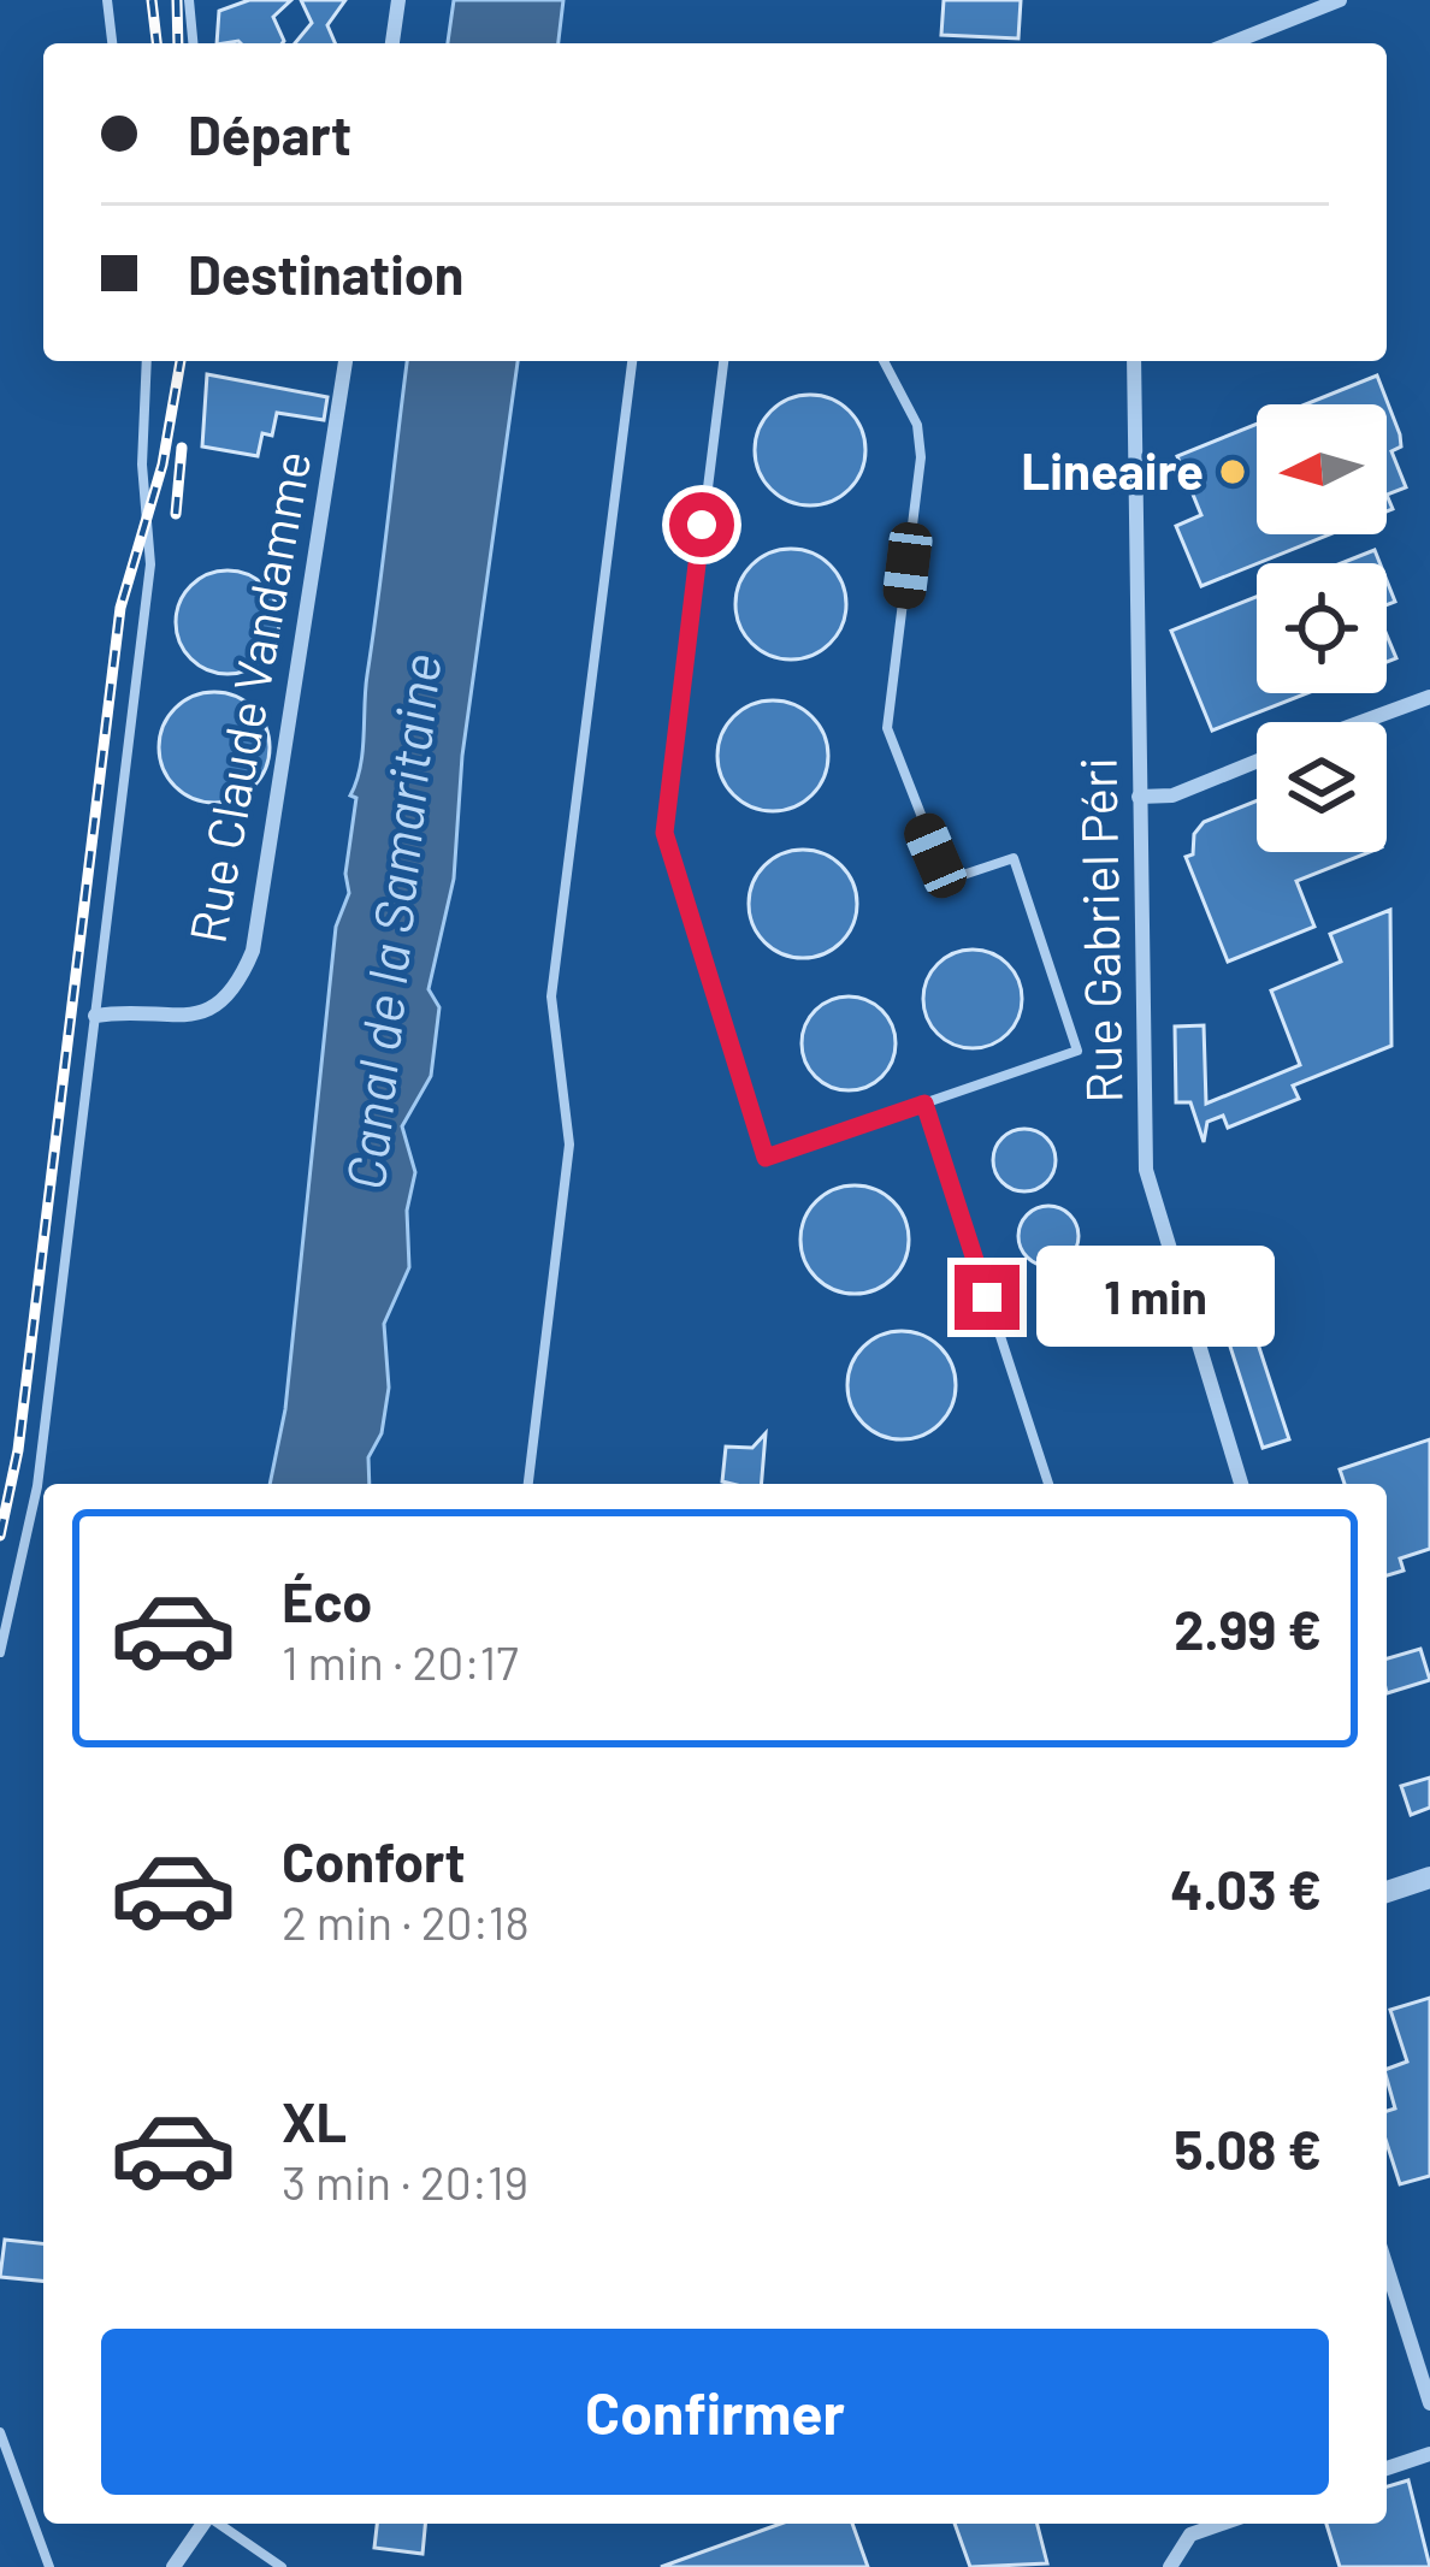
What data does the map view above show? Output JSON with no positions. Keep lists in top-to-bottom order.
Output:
{
  "streets": {
    "street": ["Rue Claude Vandamme", "Rue Gabriel Péri"]
  },
  "water": ["Canal de la Samaritaine"],
  "places": ["Lineaire"],
  "north": "left",
  "page": {
    "banner": ["Départ", "Destination"],
    "bubble": "1 min",
    "list": [
      {
        "name": "Éco",
        "note": "1 min · 20:17",
        "value": "2.99 €"
      },
      {
        "name": "Confort",
        "note": "2 min · 20:18",
        "value": "4.03 €"
      },
      {
        "name": "XL",
        "note": "3 min · 20:19",
        "value": "5.08 €"
      }
    ],
    "buttons": "Confirmer"
  }
}
